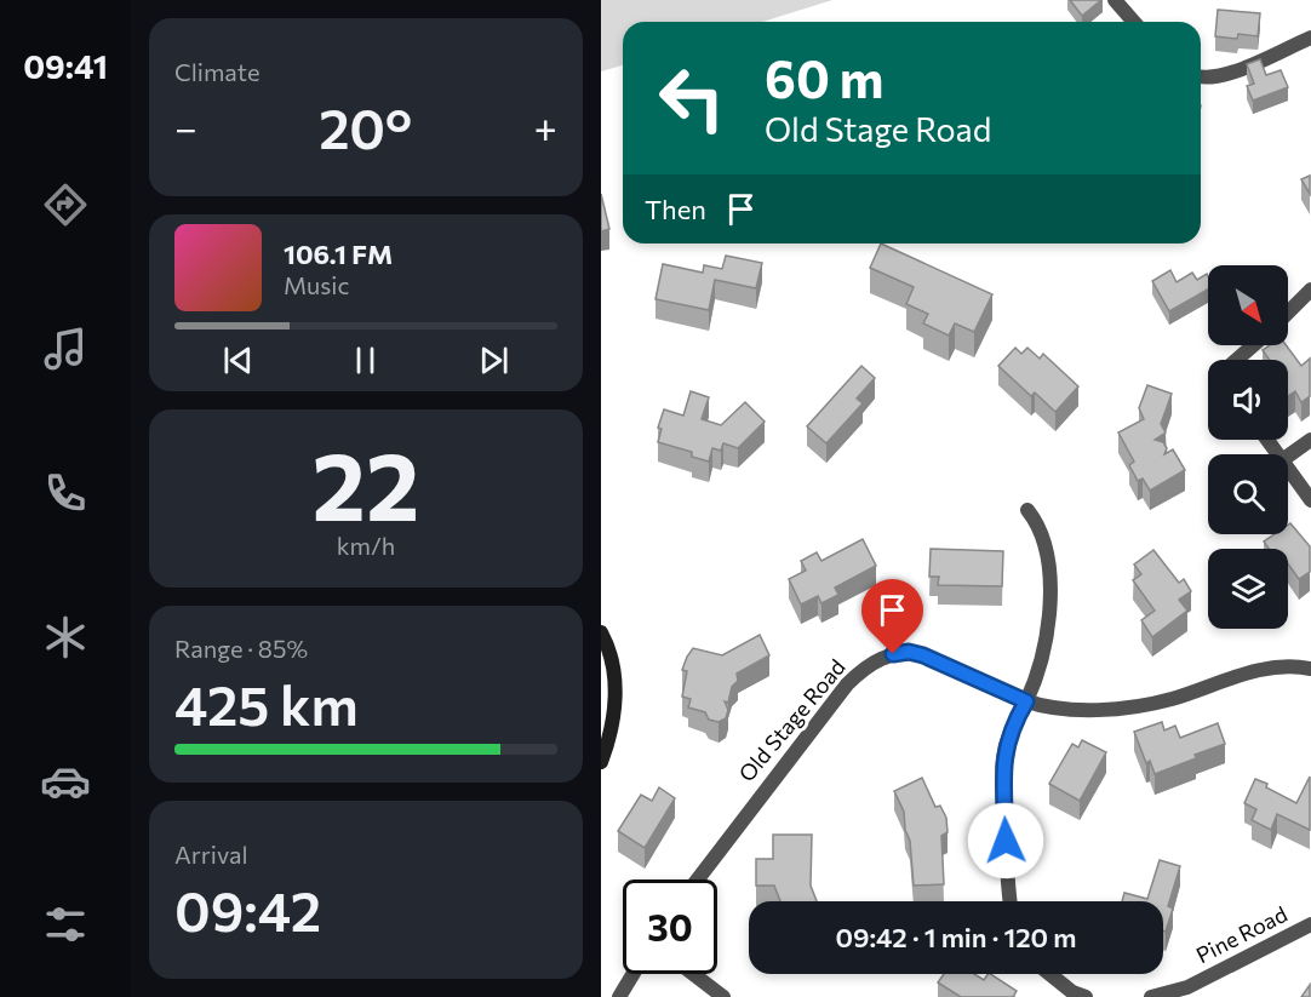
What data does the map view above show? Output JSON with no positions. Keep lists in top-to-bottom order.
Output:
{
  "streets": {
    "street": ["Old Stage Road", "Pine Road"]
  },
  "north": "bottom right",
  "page": {
    "tabs": "09:41",
    "tile": [
      "Climate",
      ["22", "km/h"],
      ["Range · 85%", "425 km"],
      ["Arrival", "09:42"]
    ],
    "turn": ["60 m", "Old Stage Road"],
    "heat": ["−", "20°", "+"],
    "then": "Then",
    "song": ["106.1 FM", "Music"],
    "limit": "30",
    "trip": "09:42 · 1 min · 120 m"
  }
}
